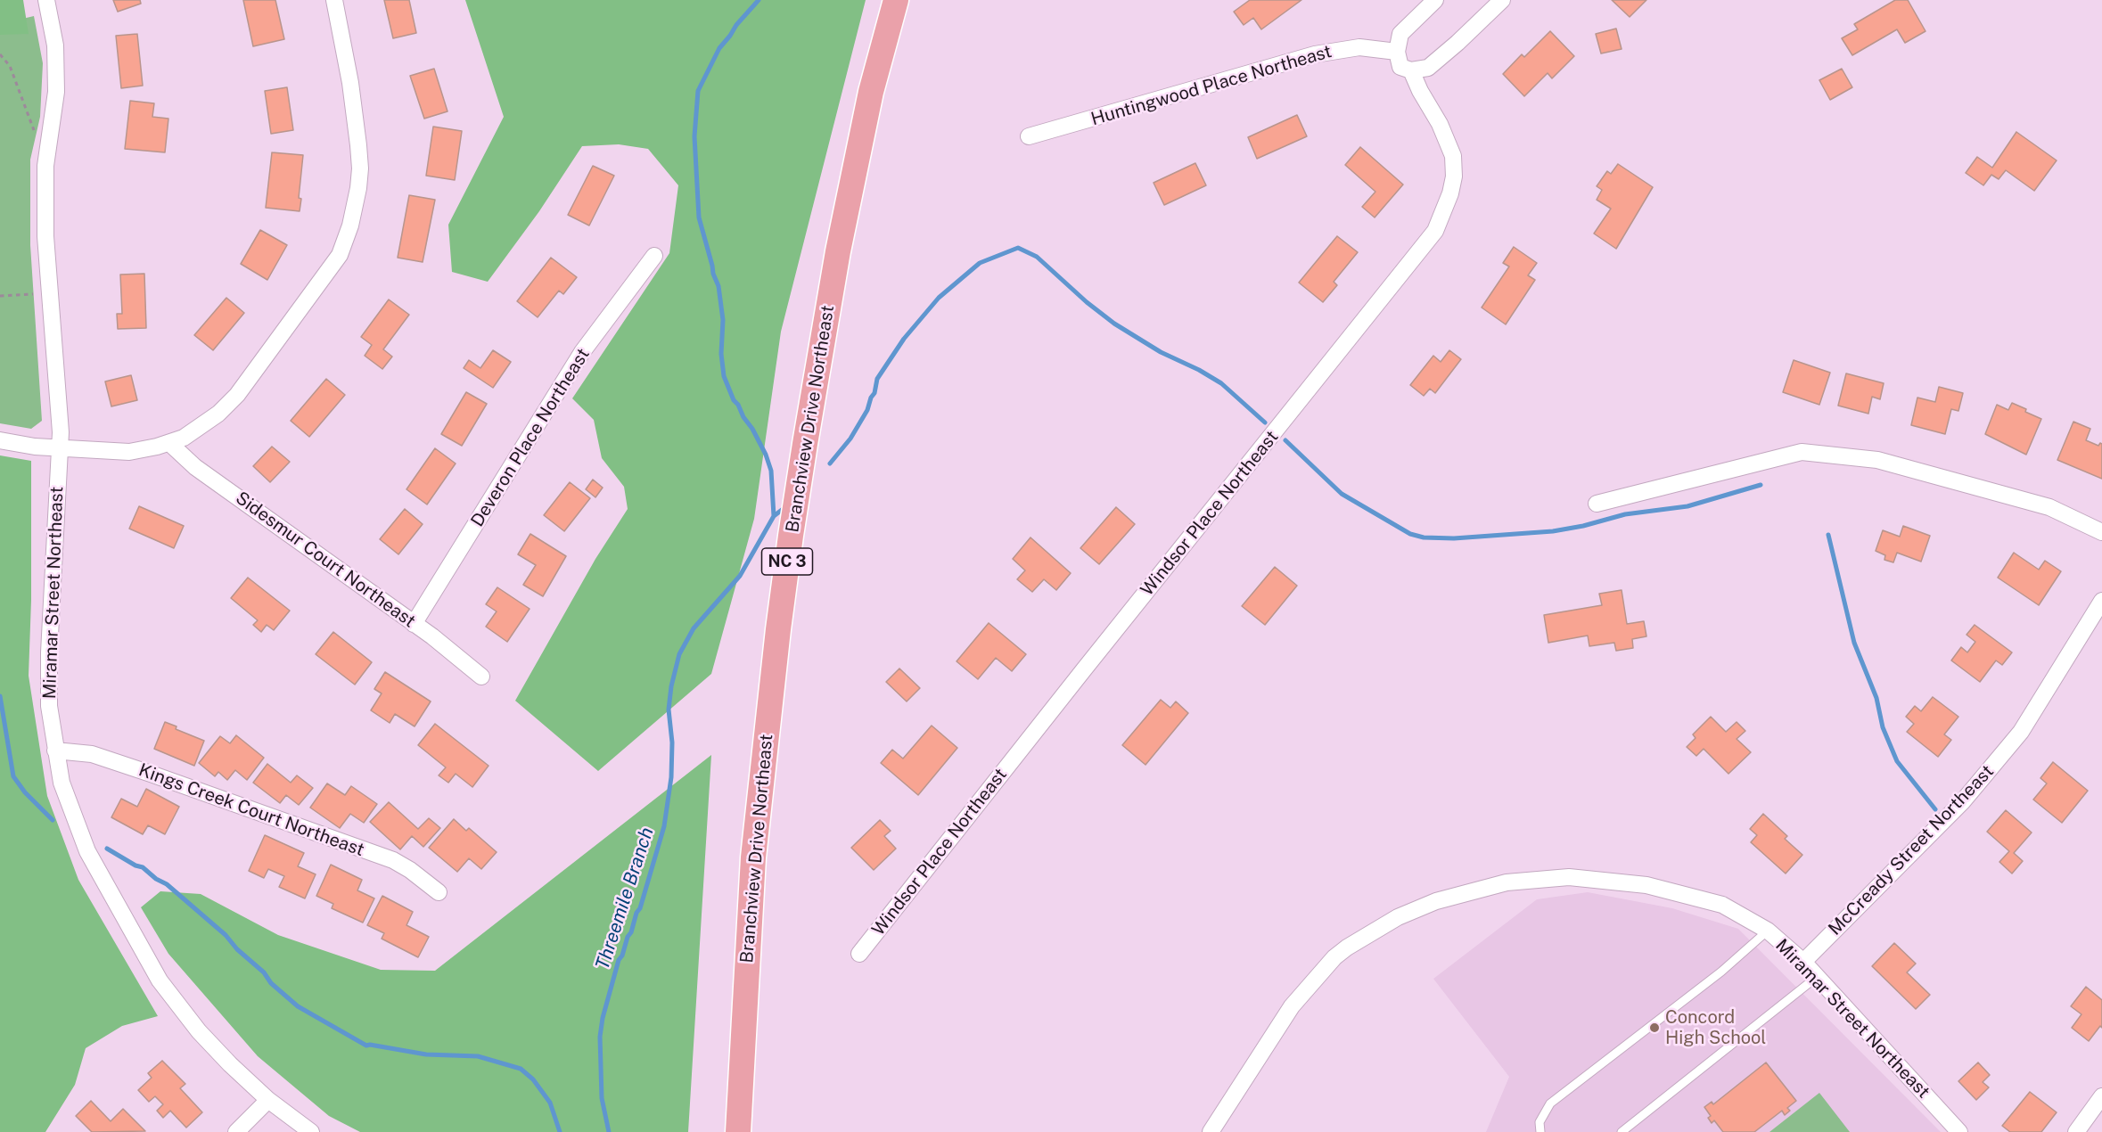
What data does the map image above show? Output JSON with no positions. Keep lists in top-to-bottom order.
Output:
{
  "streets": {
    "main road": ["Branchview Drive Northeast", "NC 3"],
    "street": [
      "Huntingwood Place Northeast",
      "Deveron Place Northeast",
      "Windsor Place Northeast",
      "Sidesmur Court Northeast",
      "Miramar Street Northeast",
      "Kings Creek Court Northeast",
      "McCready Street Northeast"
    ]
  },
  "crossings": [
    ["Huntingwood Place Northeast", "Windsor Place Northeast"],
    ["Deveron Place Northeast", "Sidesmur Court Northeast"],
    ["Miramar Street Northeast", "Kings Creek Court Northeast"],
    ["Miramar Street Northeast", "McCready Street Northeast"]
  ],
  "water": ["Threemile Branch"],
  "places": ["Concord High School"]
}
